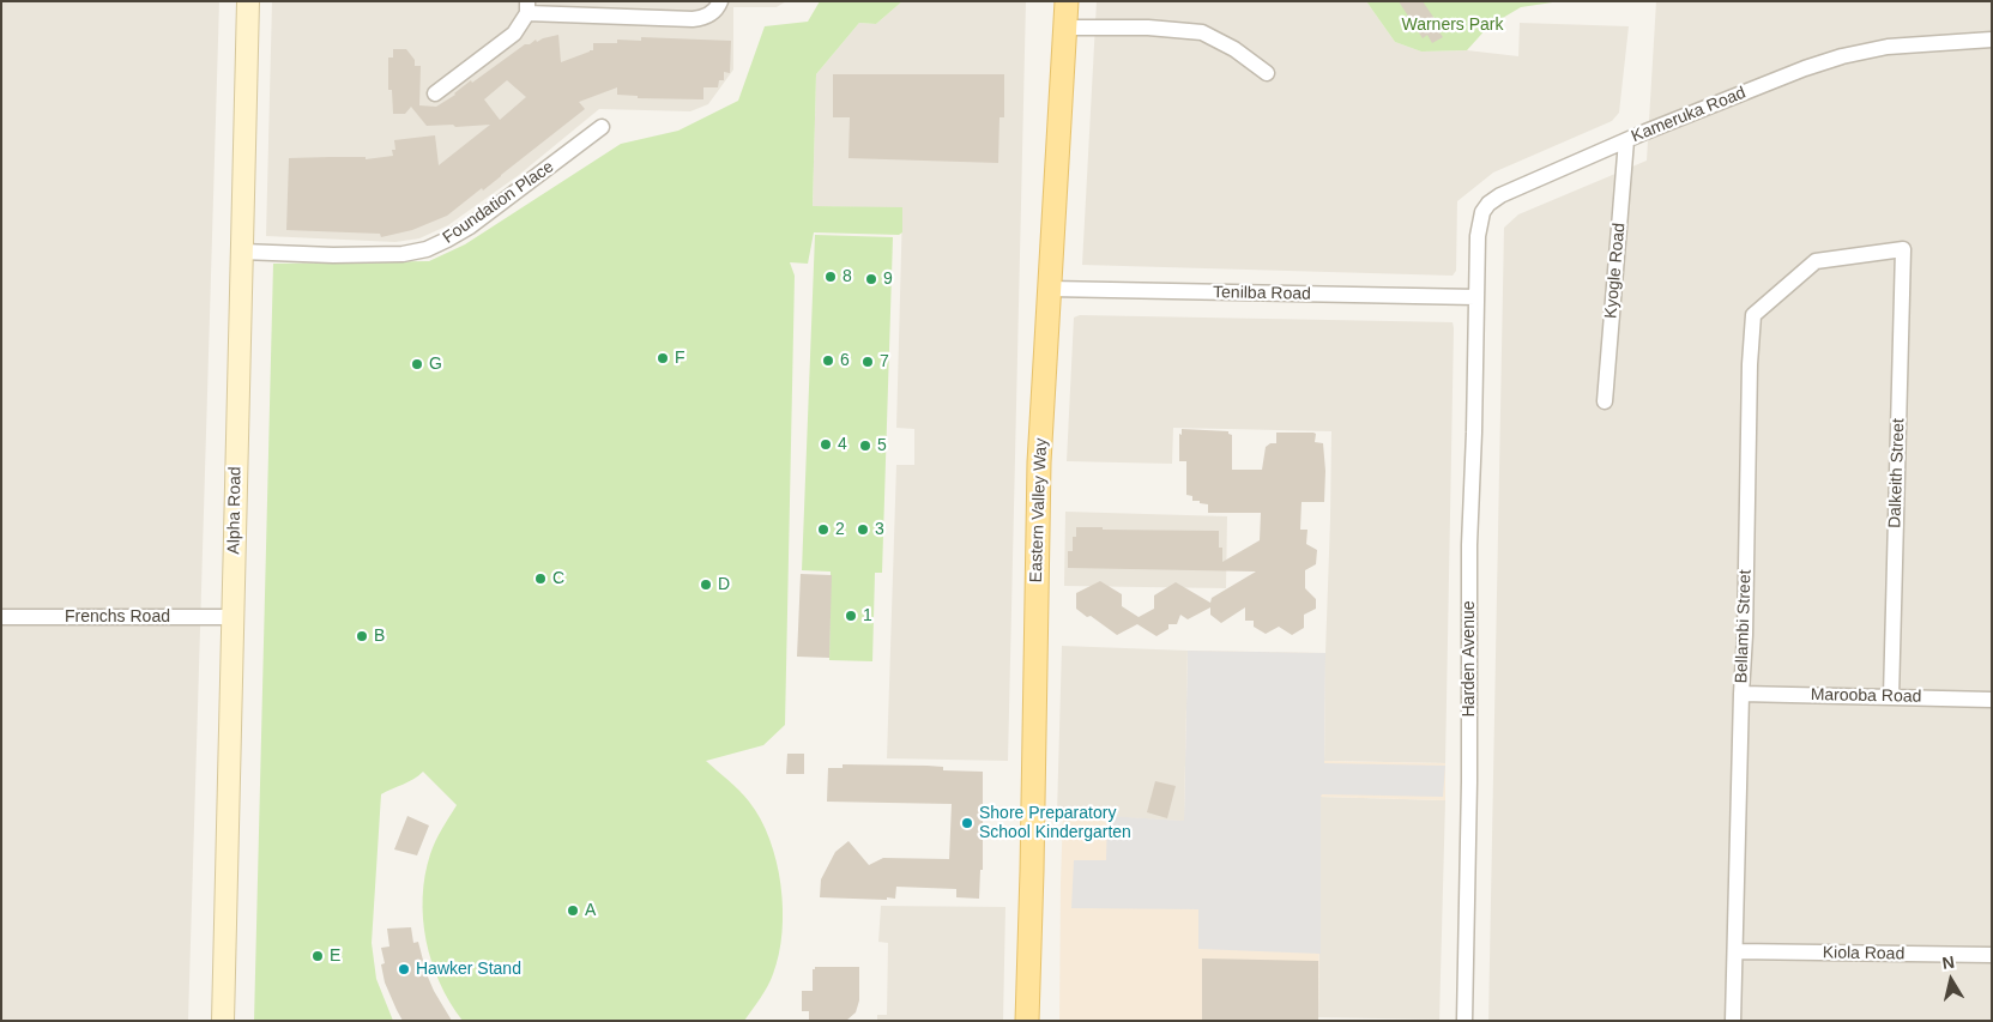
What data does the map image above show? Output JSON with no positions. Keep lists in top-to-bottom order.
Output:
{
  "streets": {
    "main road": ["Alpha Road", "Eastern Valley Way"],
    "street": [
      "Kameruka Road",
      "Foundation Place",
      "Kyogle Road",
      "Tenilba Road",
      "Dalkeith Street",
      "Frenchs Road",
      "Bellambi Street",
      "Harden Avenue",
      "Marooba Road",
      "Kiola Road"
    ]
  },
  "crossings": [
    ["Kameruka Road", "Kyogle Road"],
    ["Kameruka Road", "Tenilba Road"],
    ["Kameruka Road", "Harden Avenue"],
    ["Foundation Place", "Alpha Road"],
    ["Tenilba Road", "Eastern Valley Way"],
    ["Tenilba Road", "Harden Avenue"],
    ["Dalkeith Street", "Bellambi Street"],
    ["Dalkeith Street", "Marooba Road"],
    ["Alpha Road", "Frenchs Road"],
    ["Bellambi Street", "Marooba Road"],
    ["Bellambi Street", "Kiola Road"]
  ],
  "parks": ["Warners Park"],
  "places": [
    "8",
    "9",
    "F",
    "6",
    "7",
    "G",
    "4",
    "5",
    "2",
    "3",
    "C",
    "D",
    "1",
    "B",
    "Shore Preparatory School Kindergarten",
    "A",
    "E",
    "Hawker Stand"
  ],
  "north": "top"
}
